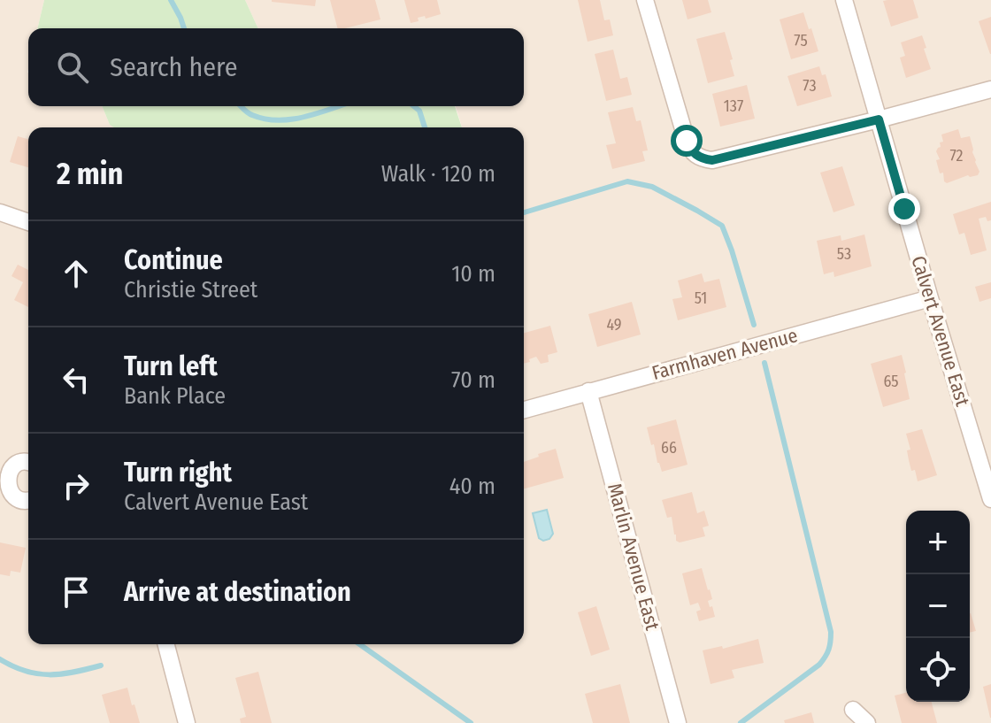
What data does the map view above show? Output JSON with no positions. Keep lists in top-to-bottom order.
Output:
{
  "streets": {
    "street": ["Calvert Avenue East", "Farmhaven Avenue", "Marlin Avenue East"]
  },
  "crossings": [
    ["Calvert Avenue East", "Farmhaven Avenue"],
    ["Farmhaven Avenue", "Marlin Avenue East"]
  ],
  "house_numbers": [
    "75",
    "73",
    "137",
    "72",
    "53",
    "51",
    "49",
    "65",
    "66"
  ],
  "page": {
    "search": "Search here",
    "heading": ["2 min", "Walk · 120 m"],
    "list": [
      ["Continue", "Christie Street", "10 m"],
      ["Turn left", "Bank Place", "70 m"],
      ["Turn right", "Calvert Avenue East", "40 m"],
      "Arrive at destination"
    ],
    "map_buttons": ["+", "−"]
  }
}
